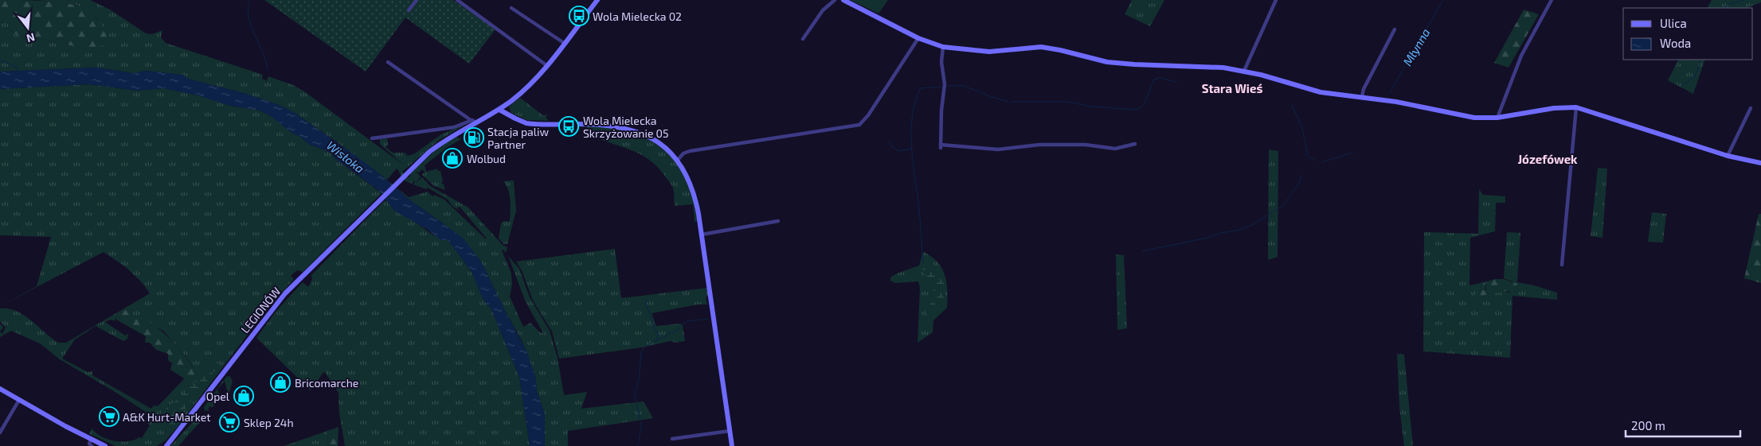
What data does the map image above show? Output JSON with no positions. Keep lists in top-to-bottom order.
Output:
{
  "streets": {
    "street": ["LEGIONÓW"]
  },
  "districts": ["Stara Wieś", "Józefówek"],
  "water": ["Młynna", "Wisłoka"],
  "places": {
    "bus stop": ["Wola Mielecka 02", "Wola Mielecka Skrzyżowanie 05"],
    "fuel station": ["Stacja paliw Partner"],
    "shop": ["Wolbud", "Bricomarche", "Opel"],
    "supermarket": ["A&K Hurt-Market", "Sklep 24h"]
  },
  "legend": ["Ulica", "Woda"],
  "scale_bar": "200 m",
  "north": "bottom"
}
